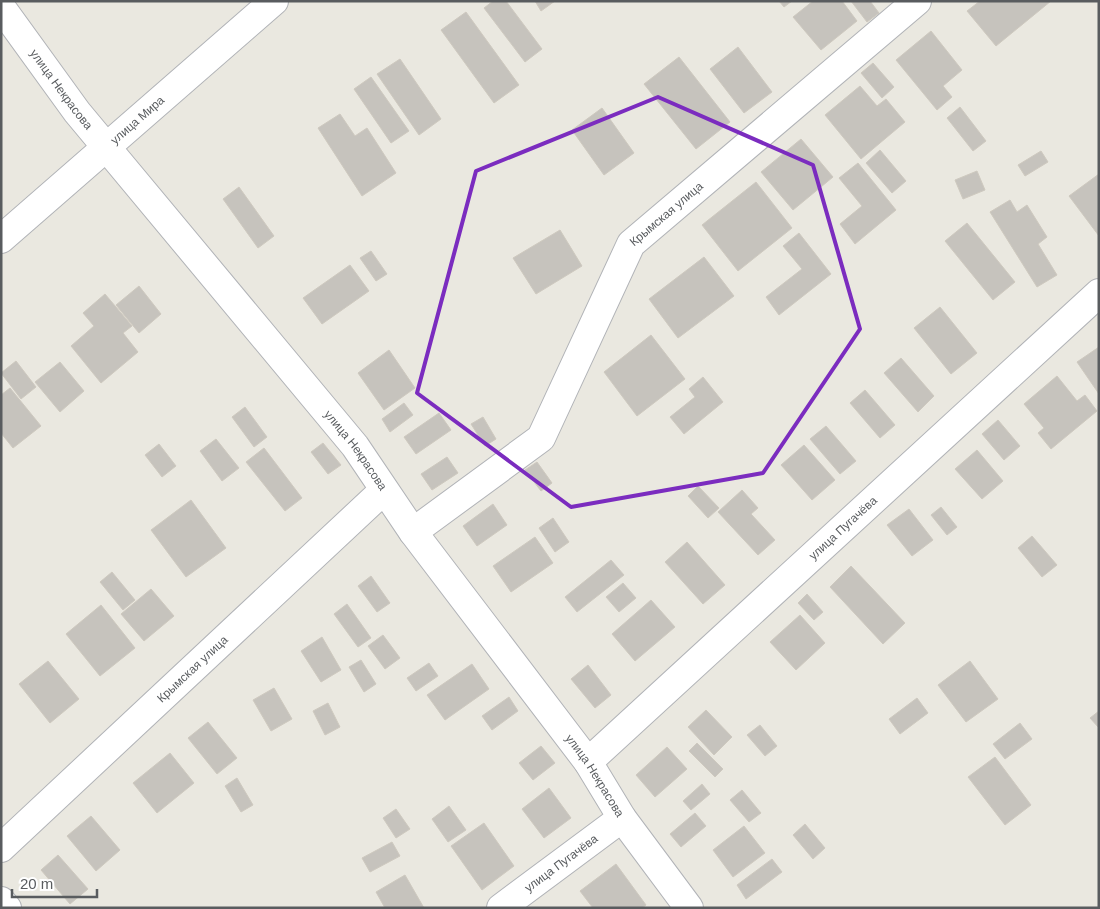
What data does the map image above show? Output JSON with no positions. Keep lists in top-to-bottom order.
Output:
{
  "streets": {
    "street": [
      "улица Некрасова",
      "улица Мира",
      "Крымская улица",
      "улица Пугачёва"
    ]
  },
  "crossings": [
    ["улица Некрасова", "улица Мира"],
    ["улица Некрасова", "Крымская улица"],
    ["улица Некрасова", "улица Пугачёва"]
  ],
  "scale_bar": "20 m"
}
